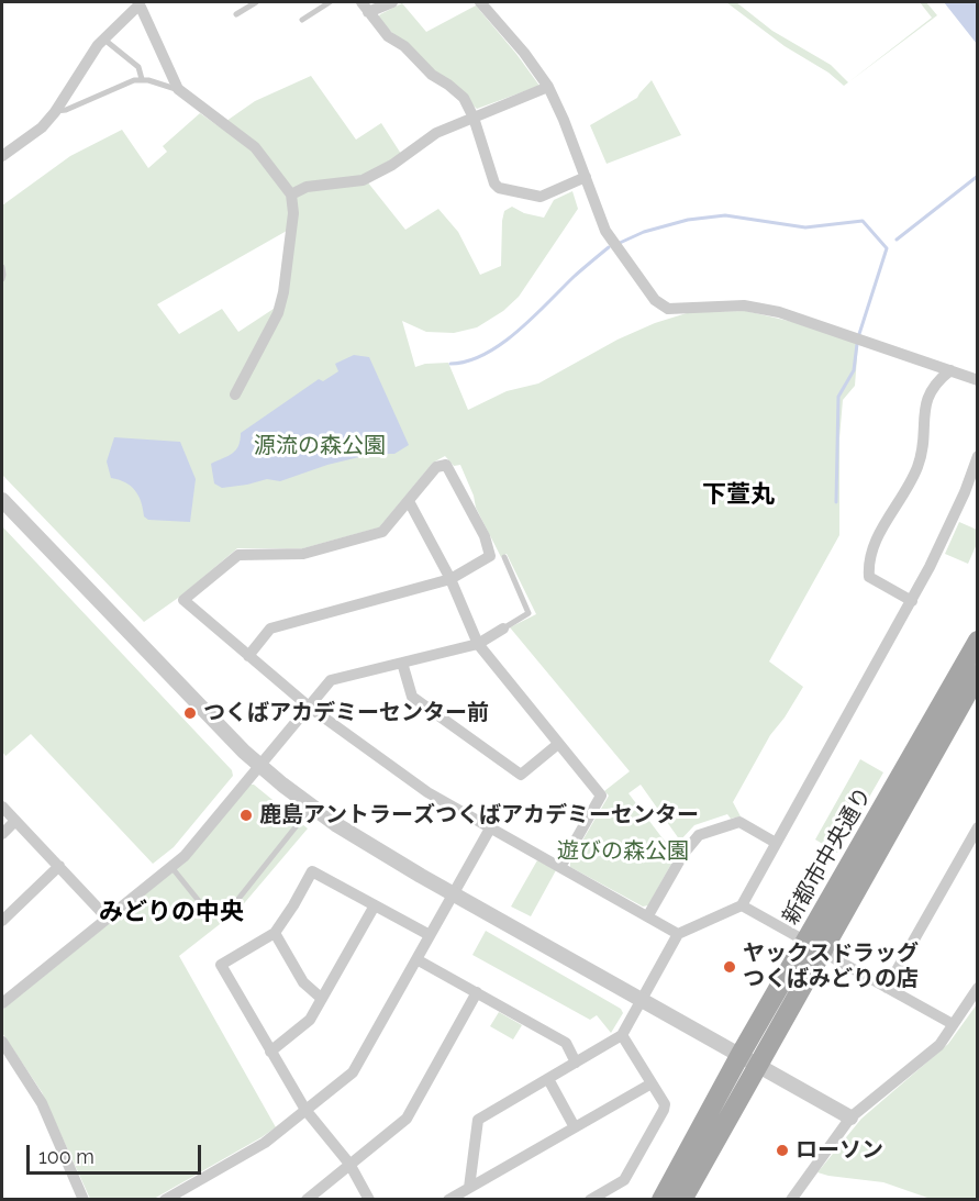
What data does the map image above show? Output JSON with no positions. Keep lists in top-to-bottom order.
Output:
{
  "streets": {
    "main road": ["新都市中央通り"]
  },
  "districts": ["下萱丸", "みどりの中央"],
  "parks": ["源流の森公園", "遊びの森公園"],
  "places": [
    "つくばアカデミーセンター前",
    "鹿島アントラーズつくばアカデミーセンター",
    "ヤックスドラッグ つくばみどりの店",
    "ローソン"
  ],
  "scale_bar": "100 m"
}
